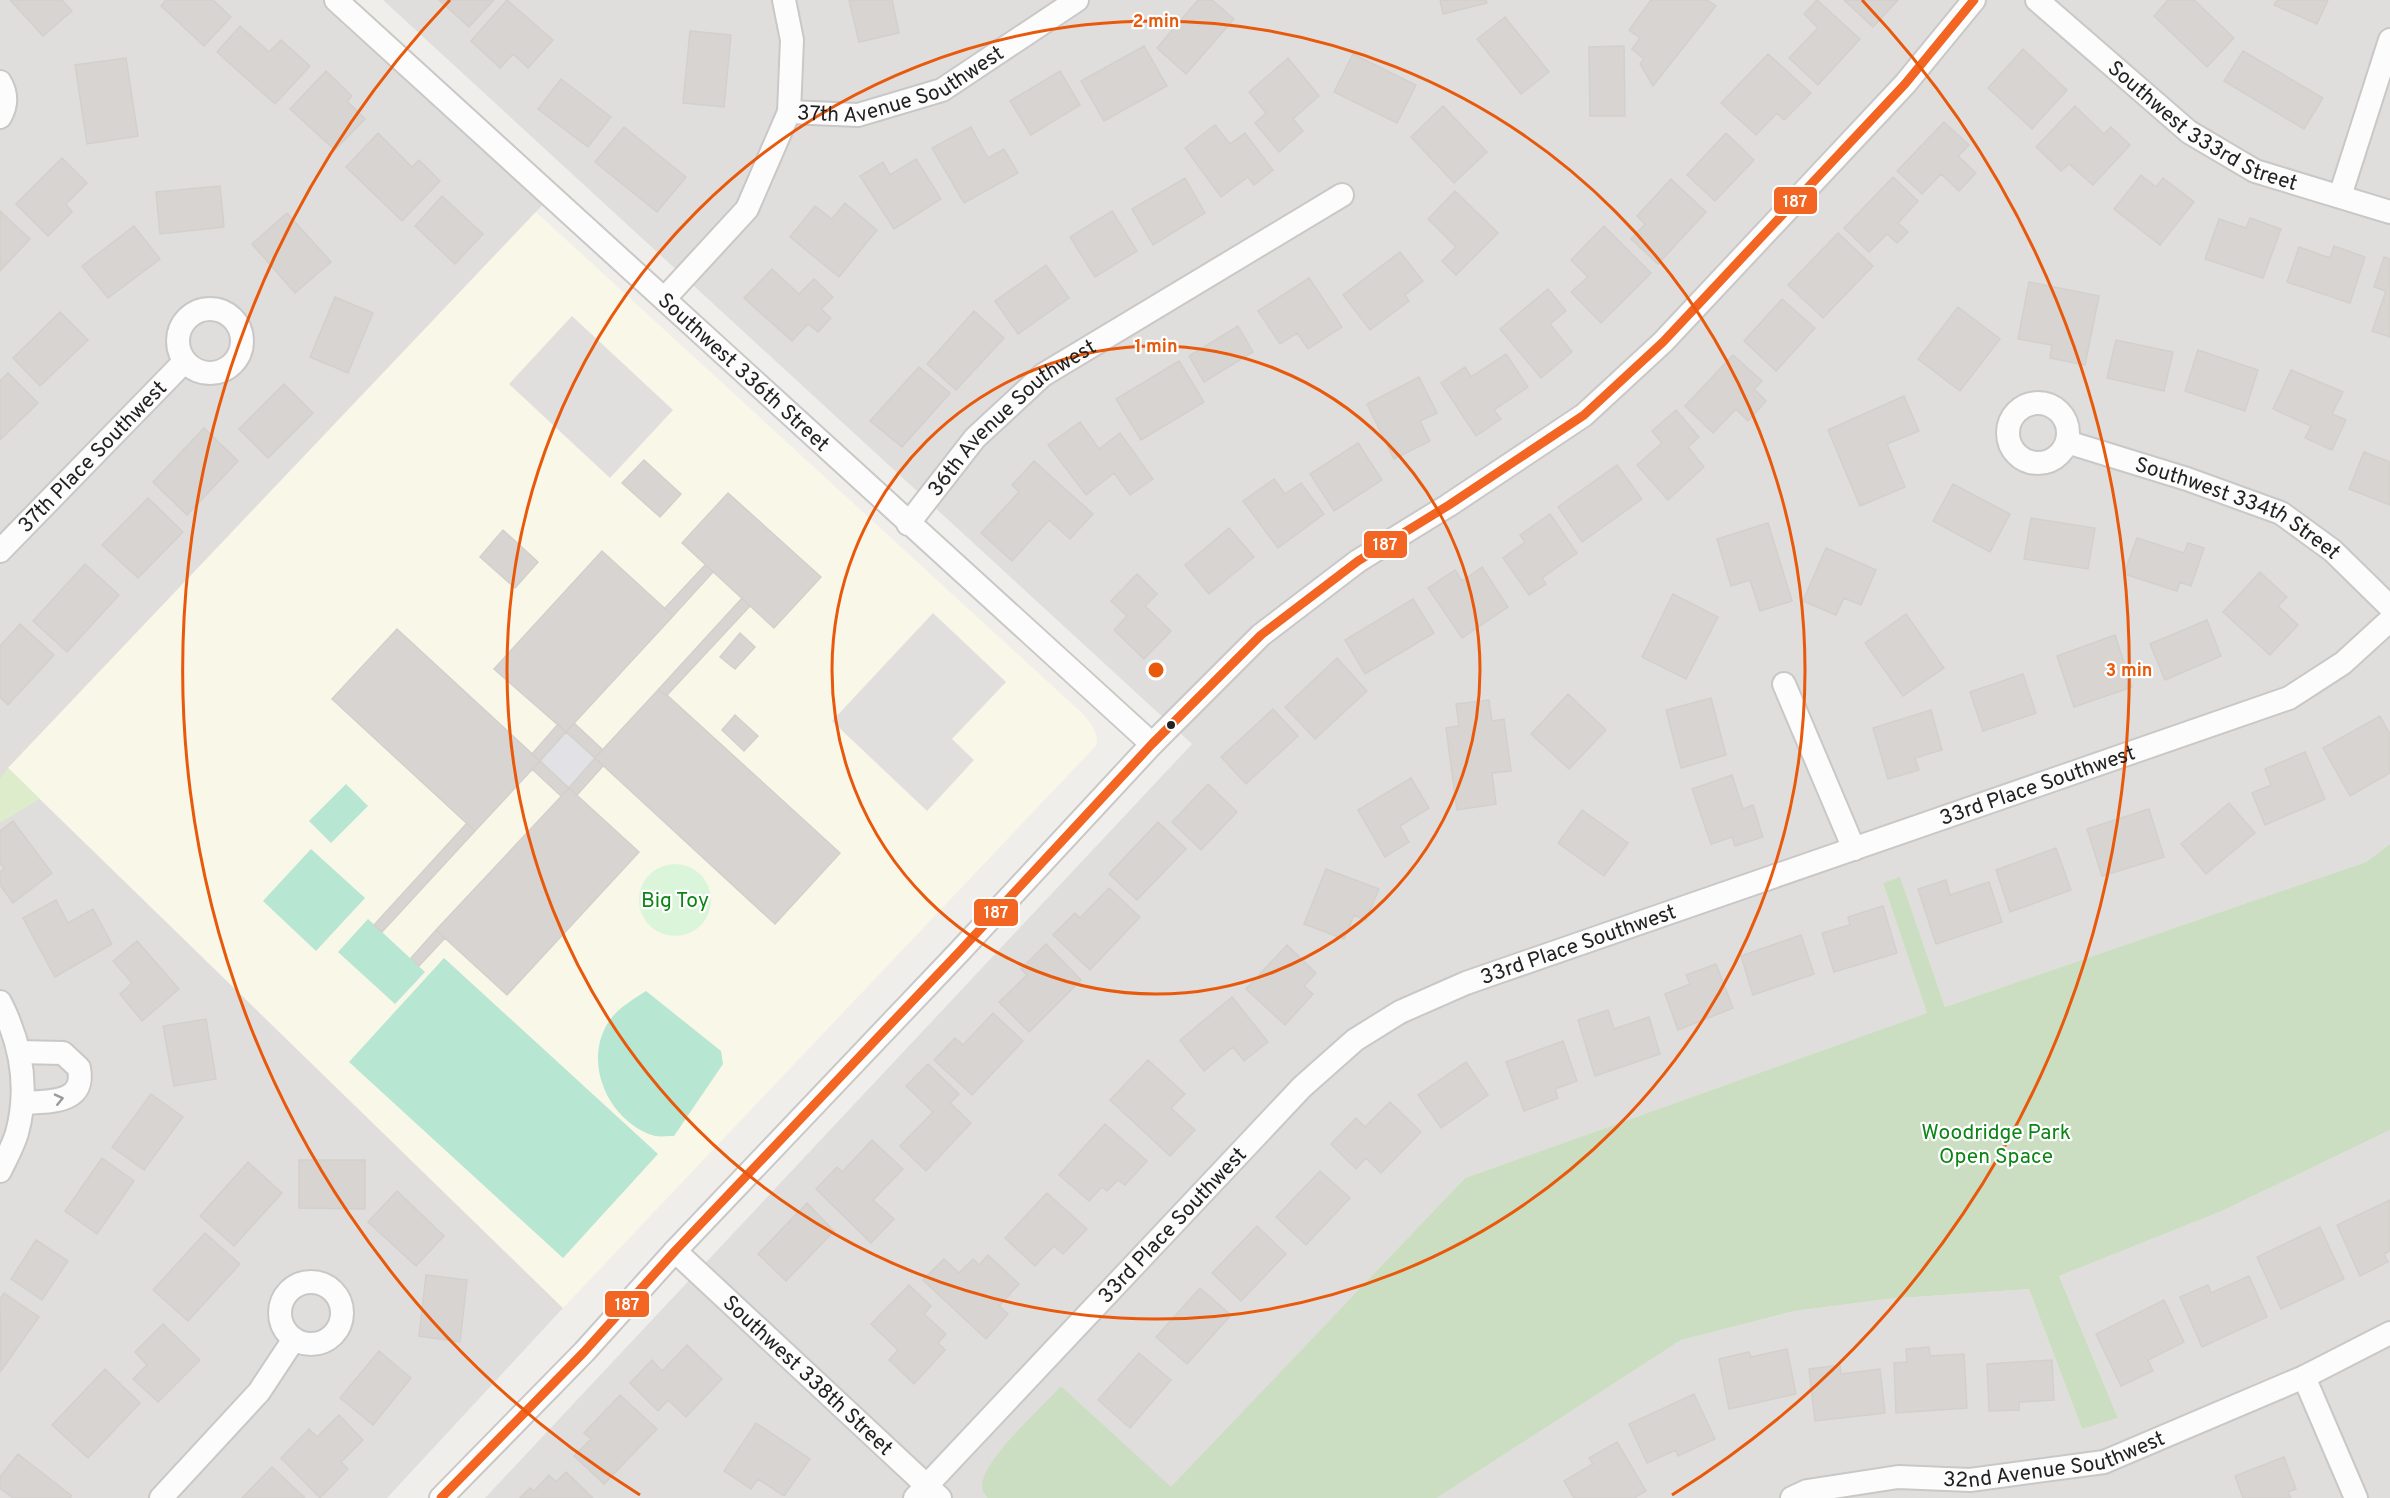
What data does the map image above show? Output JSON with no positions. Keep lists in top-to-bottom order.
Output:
{
  "streets": {
    "street": [
      "37th Avenue Southwest",
      "Southwest 333rd Street",
      "Southwest 336th Street",
      "36th Avenue Southwest",
      "37th Place Southwest",
      "Southwest 334th Street",
      "33rd Place Southwest",
      "Southwest 338th Street",
      "32nd Avenue Southwest"
    ]
  },
  "crossings": [
    ["37th Avenue Southwest", "Southwest 336th Street"],
    ["Southwest 336th Street", "36th Avenue Southwest"],
    ["33rd Place Southwest", "Southwest 338th Street"]
  ],
  "parks": ["Big Toy", "Woodridge Park Open Space"],
  "lines": ["transit line 187"],
  "rings": ["2 min", "1 min", "3 min"]
}
